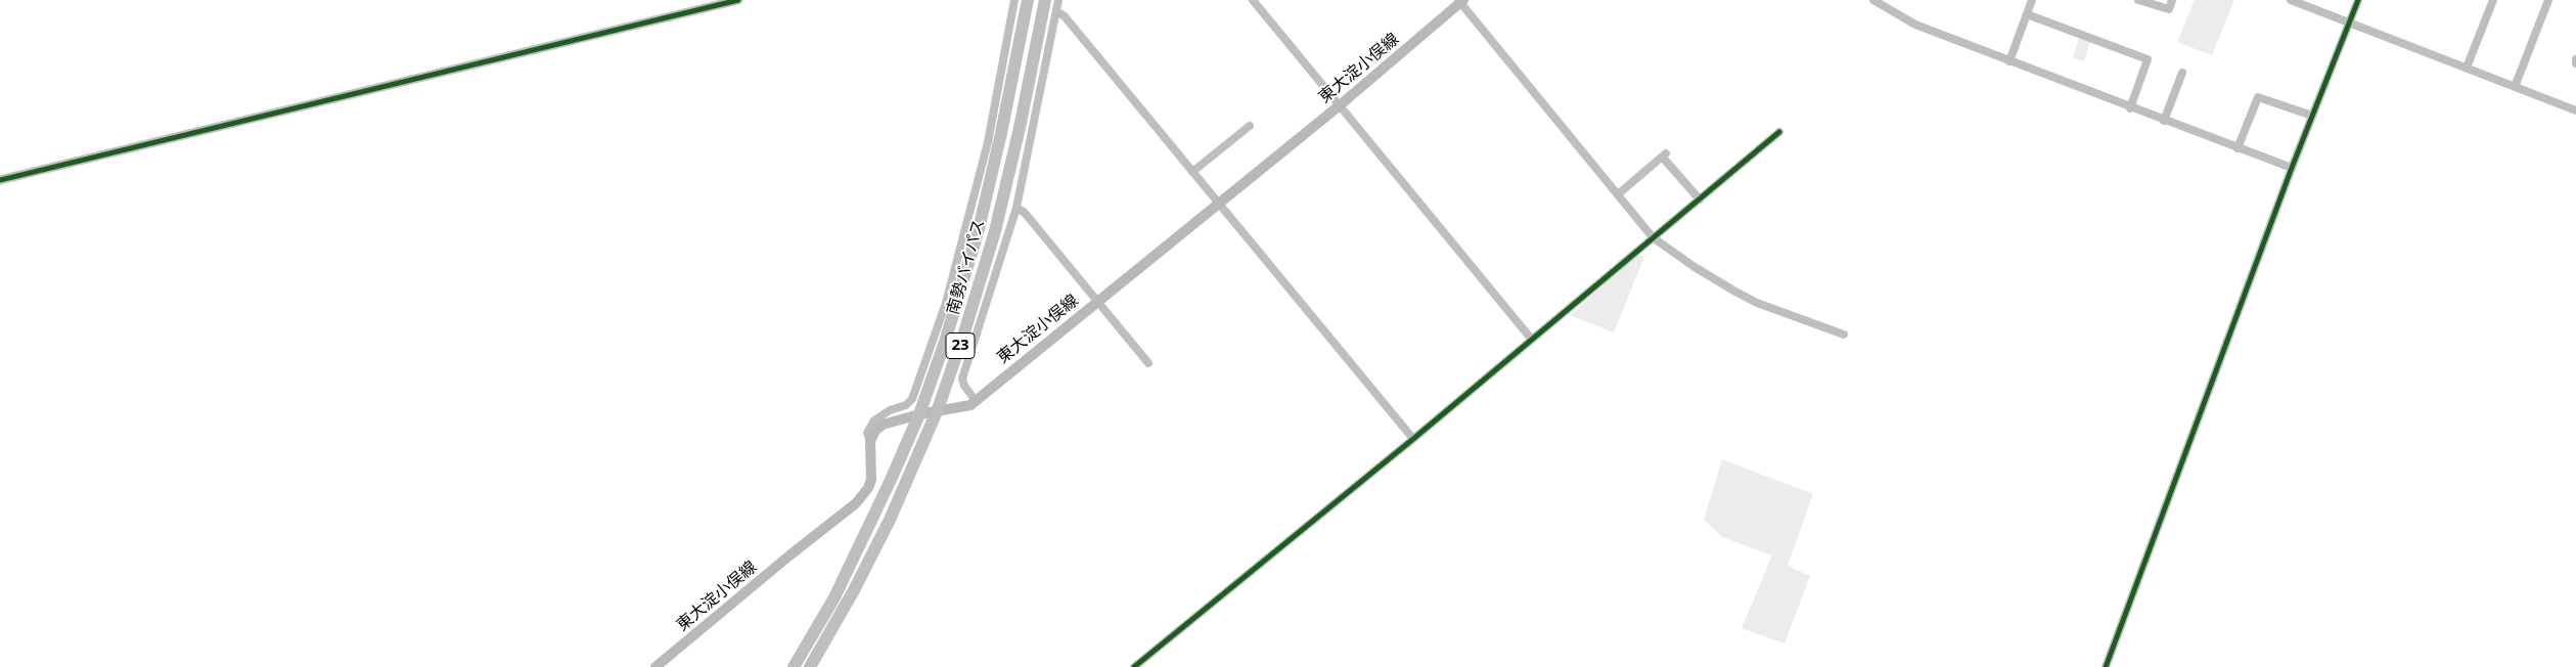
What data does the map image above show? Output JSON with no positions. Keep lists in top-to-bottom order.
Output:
{
  "streets": {
    "highway": ["南勢バイパス", "23"],
    "main road": ["東大淀小俣線"]
  },
  "crossings": [
    ["東大淀小俣線", "南勢バイパス"]
  ]
}
